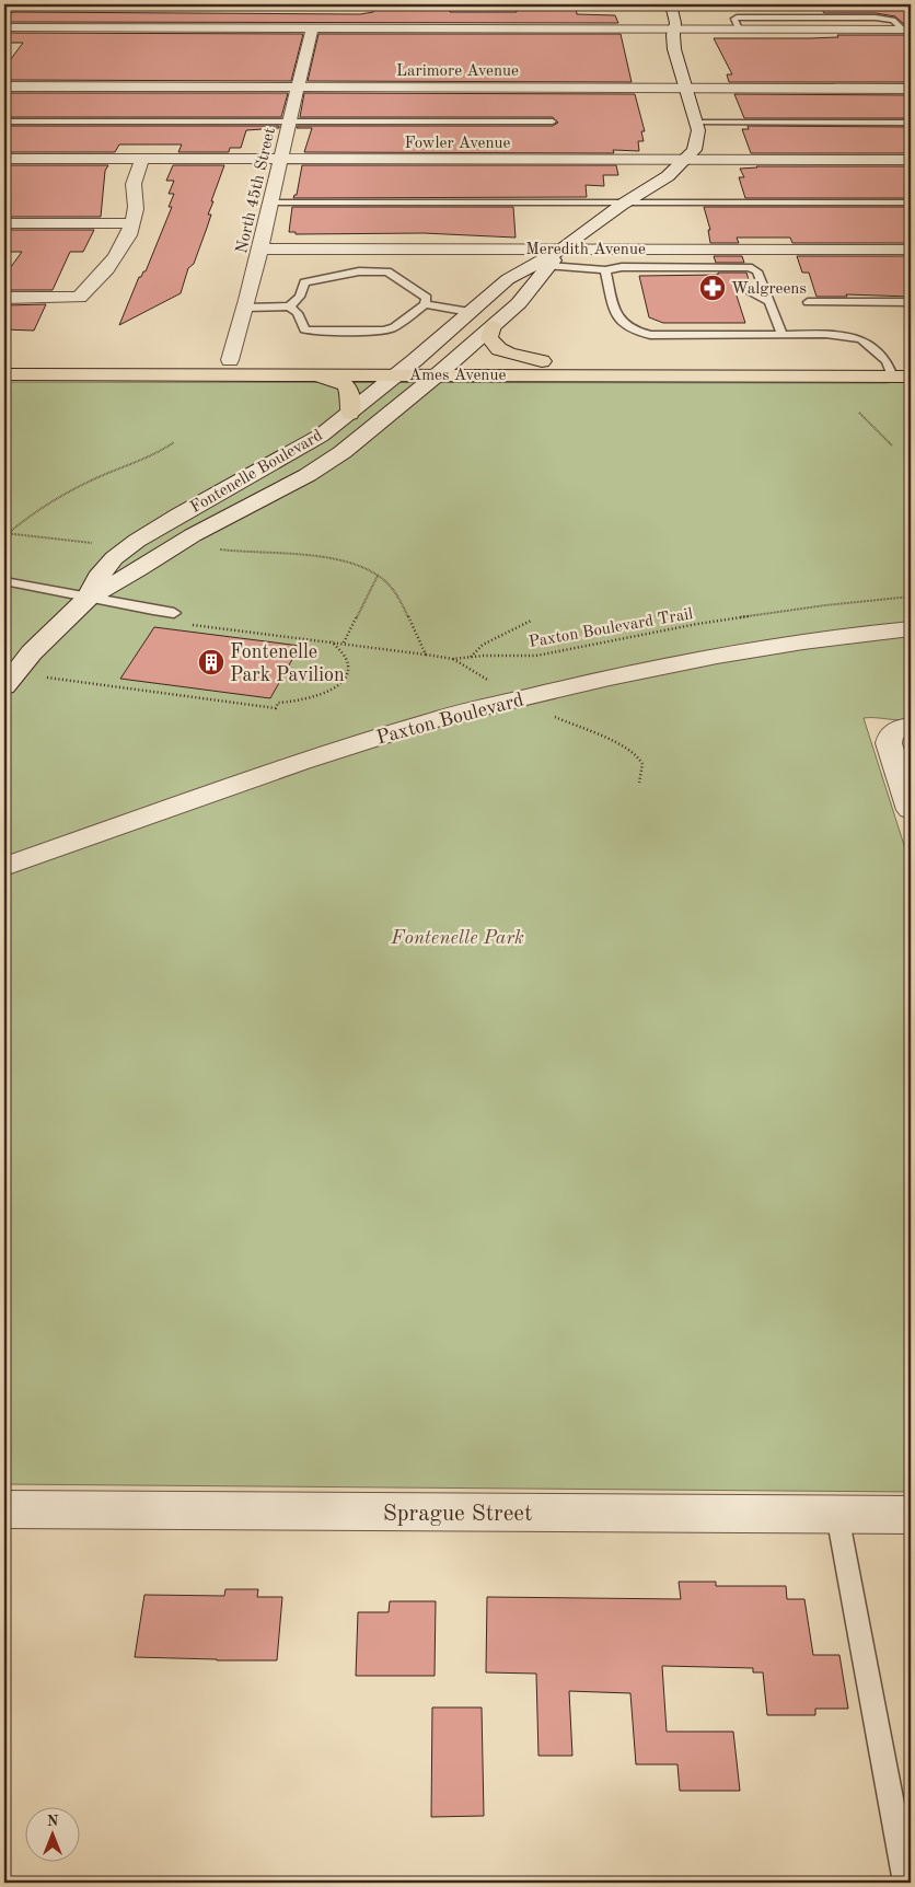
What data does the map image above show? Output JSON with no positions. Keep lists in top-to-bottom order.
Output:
{
  "streets": {
    "main road": ["Ames Avenue"],
    "street": [
      "Larimore Avenue",
      "Fowler Avenue",
      "North 45th Street",
      "Meredith Avenue",
      "Fontenelle Boulevard",
      "Paxton Boulevard",
      "Sprague Street"
    ],
    "path": ["Paxton Boulevard Trail"]
  },
  "crossings": [
    ["Larimore Avenue", "North 45th Street"],
    ["Larimore Avenue", "Fontenelle Boulevard"],
    ["Fowler Avenue", "North 45th Street"],
    ["Fowler Avenue", "Fontenelle Boulevard"],
    ["North 45th Street", "Meredith Avenue"],
    ["North 45th Street", "Ames Avenue"],
    ["Meredith Avenue", "Fontenelle Boulevard"],
    ["Ames Avenue", "Fontenelle Boulevard"]
  ],
  "parks": ["Fontenelle Park"],
  "places": {
    "pharmacy": ["Walgreens"],
    "building": ["Fontenelle Park Pavilion"]
  },
  "north": "top"
}
